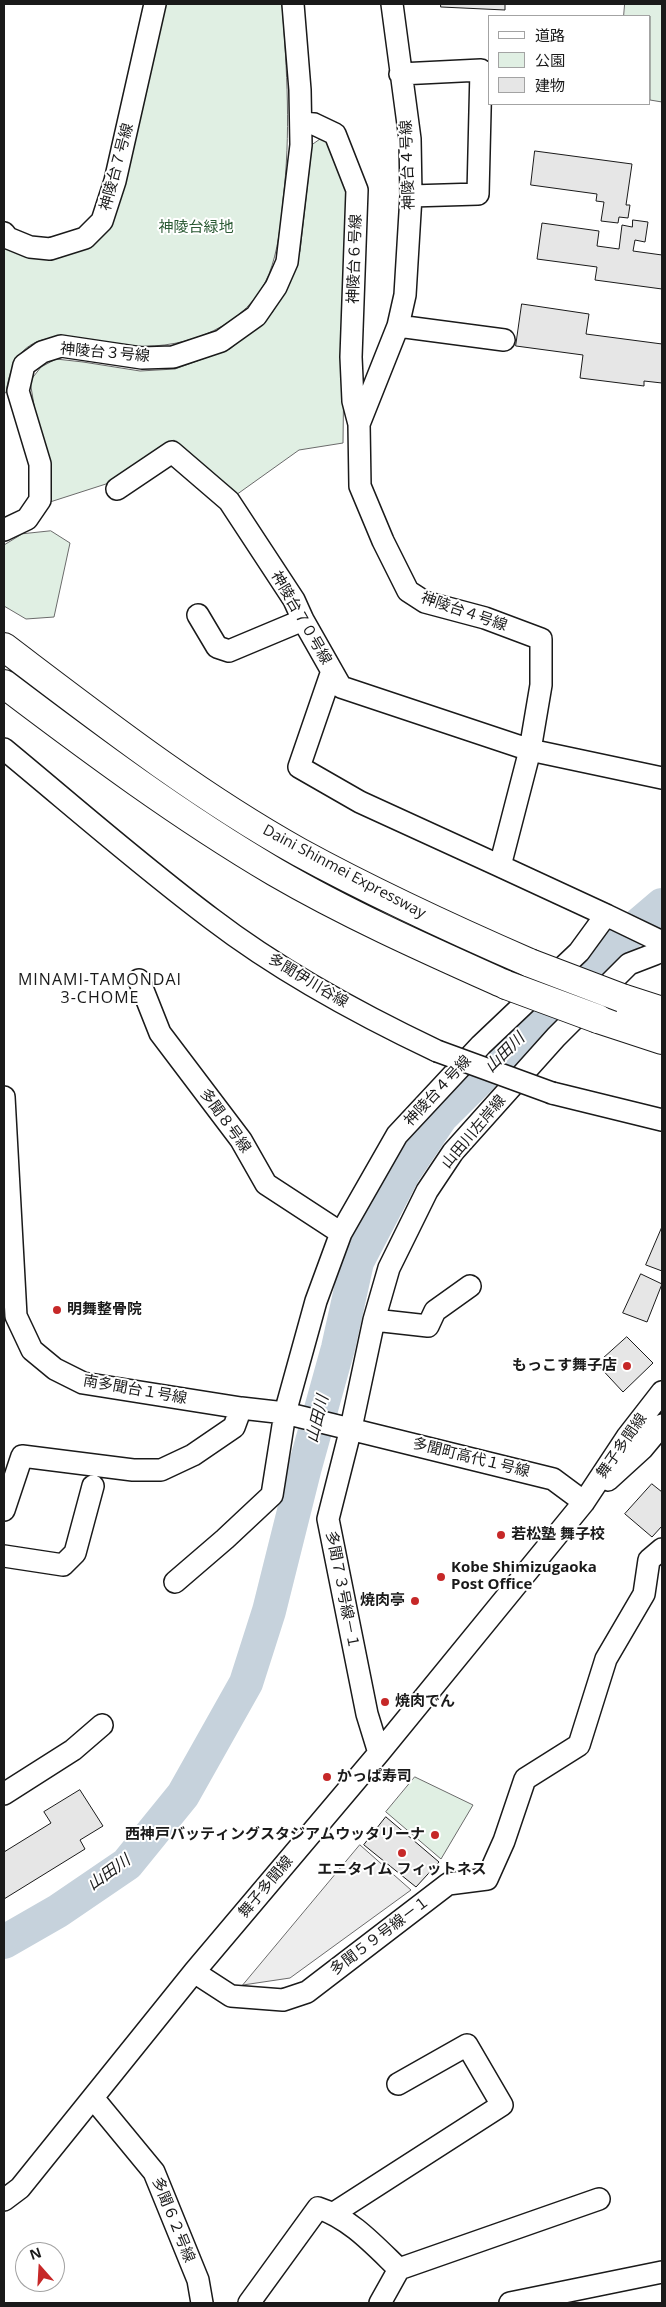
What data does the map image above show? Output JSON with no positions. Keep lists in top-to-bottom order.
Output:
{
  "streets": {
    "highway": ["Daini Shinmei Expressway"],
    "street": [
      "神陵台４号線",
      "神陵台７号線",
      "神陵台６号線",
      "神陵台３号線",
      "神陵台７０号線",
      "多聞伊川谷線",
      "多聞８号線",
      "山田川左岸線",
      "南多聞台１号線",
      "舞子多聞線",
      "多聞町高代１号線",
      "多聞７３号線－１",
      "多聞５９号線－１",
      "多聞６２号線"
    ]
  },
  "crossings": [
    ["神陵台４号線", "神陵台６号線"],
    ["神陵台４号線", "神陵台７０号線"],
    ["神陵台４号線", "多聞８号線"],
    ["神陵台４号線", "南多聞台１号線"],
    ["神陵台６号線", "神陵台３号線"],
    ["山田川左岸線", "南多聞台１号線"],
    ["山田川左岸線", "多聞町高代１号線"],
    ["山田川左岸線", "多聞７３号線－１"],
    ["南多聞台１号線", "多聞町高代１号線"],
    ["南多聞台１号線", "多聞７３号線－１"],
    ["舞子多聞線", "多聞町高代１号線"],
    ["舞子多聞線", "多聞７３号線－１"],
    ["舞子多聞線", "多聞５９号線－１"],
    ["舞子多聞線", "多聞６２号線"],
    ["多聞町高代１号線", "多聞７３号線－１"]
  ],
  "districts": ["MINAMI-TAMONDAI 3-CHOME"],
  "water": ["山田川"],
  "parks": ["神陵台緑地"],
  "places": [
    "明舞整骨院",
    "もっこす舞子店",
    "若松塾 舞子校",
    "Kobe Shimizugaoka Post Office",
    "焼肉亭",
    "焼肉でん",
    "かっぱ寿司",
    "西神戸バッティングスタジアムウッタリーナ",
    "エニタイム フィットネス"
  ],
  "legend": ["道路", "公園", "建物"],
  "north": "top"
}
